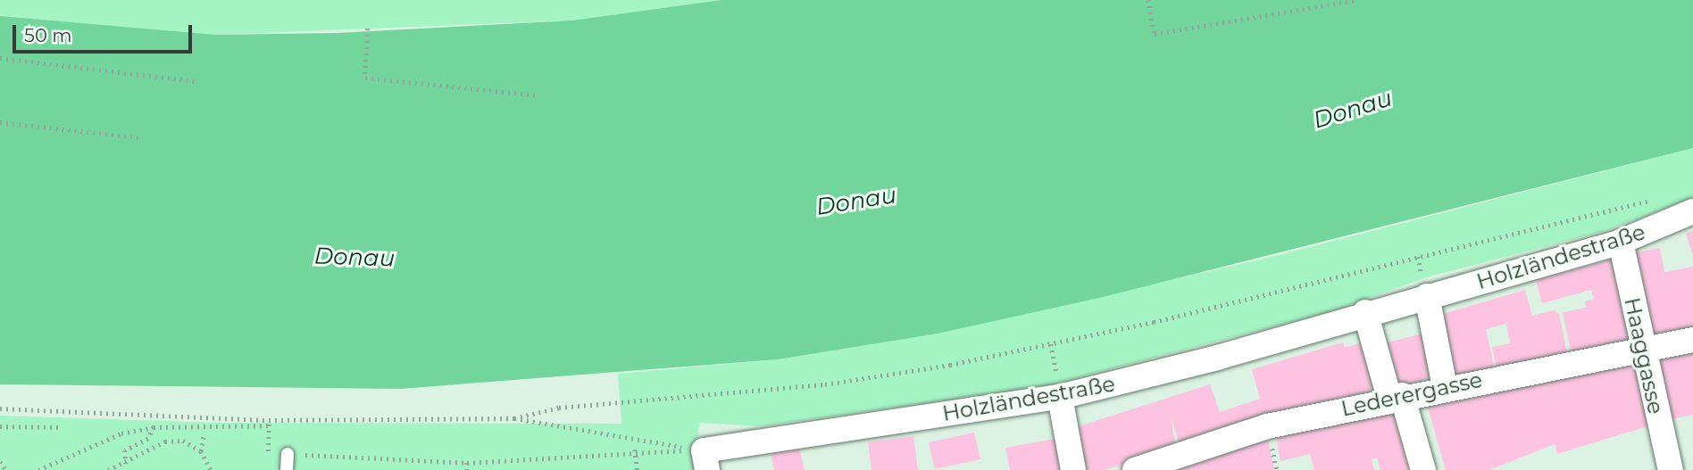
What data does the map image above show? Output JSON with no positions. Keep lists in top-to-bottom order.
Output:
{
  "streets": {
    "street": ["Holzländestraße", "Haaggasse", "Lederergasse"]
  },
  "crossings": [
    ["Holzländestraße", "Haaggasse"],
    ["Haaggasse", "Lederergasse"]
  ],
  "water": ["Donau"],
  "scale_bar": "50 m"
}
